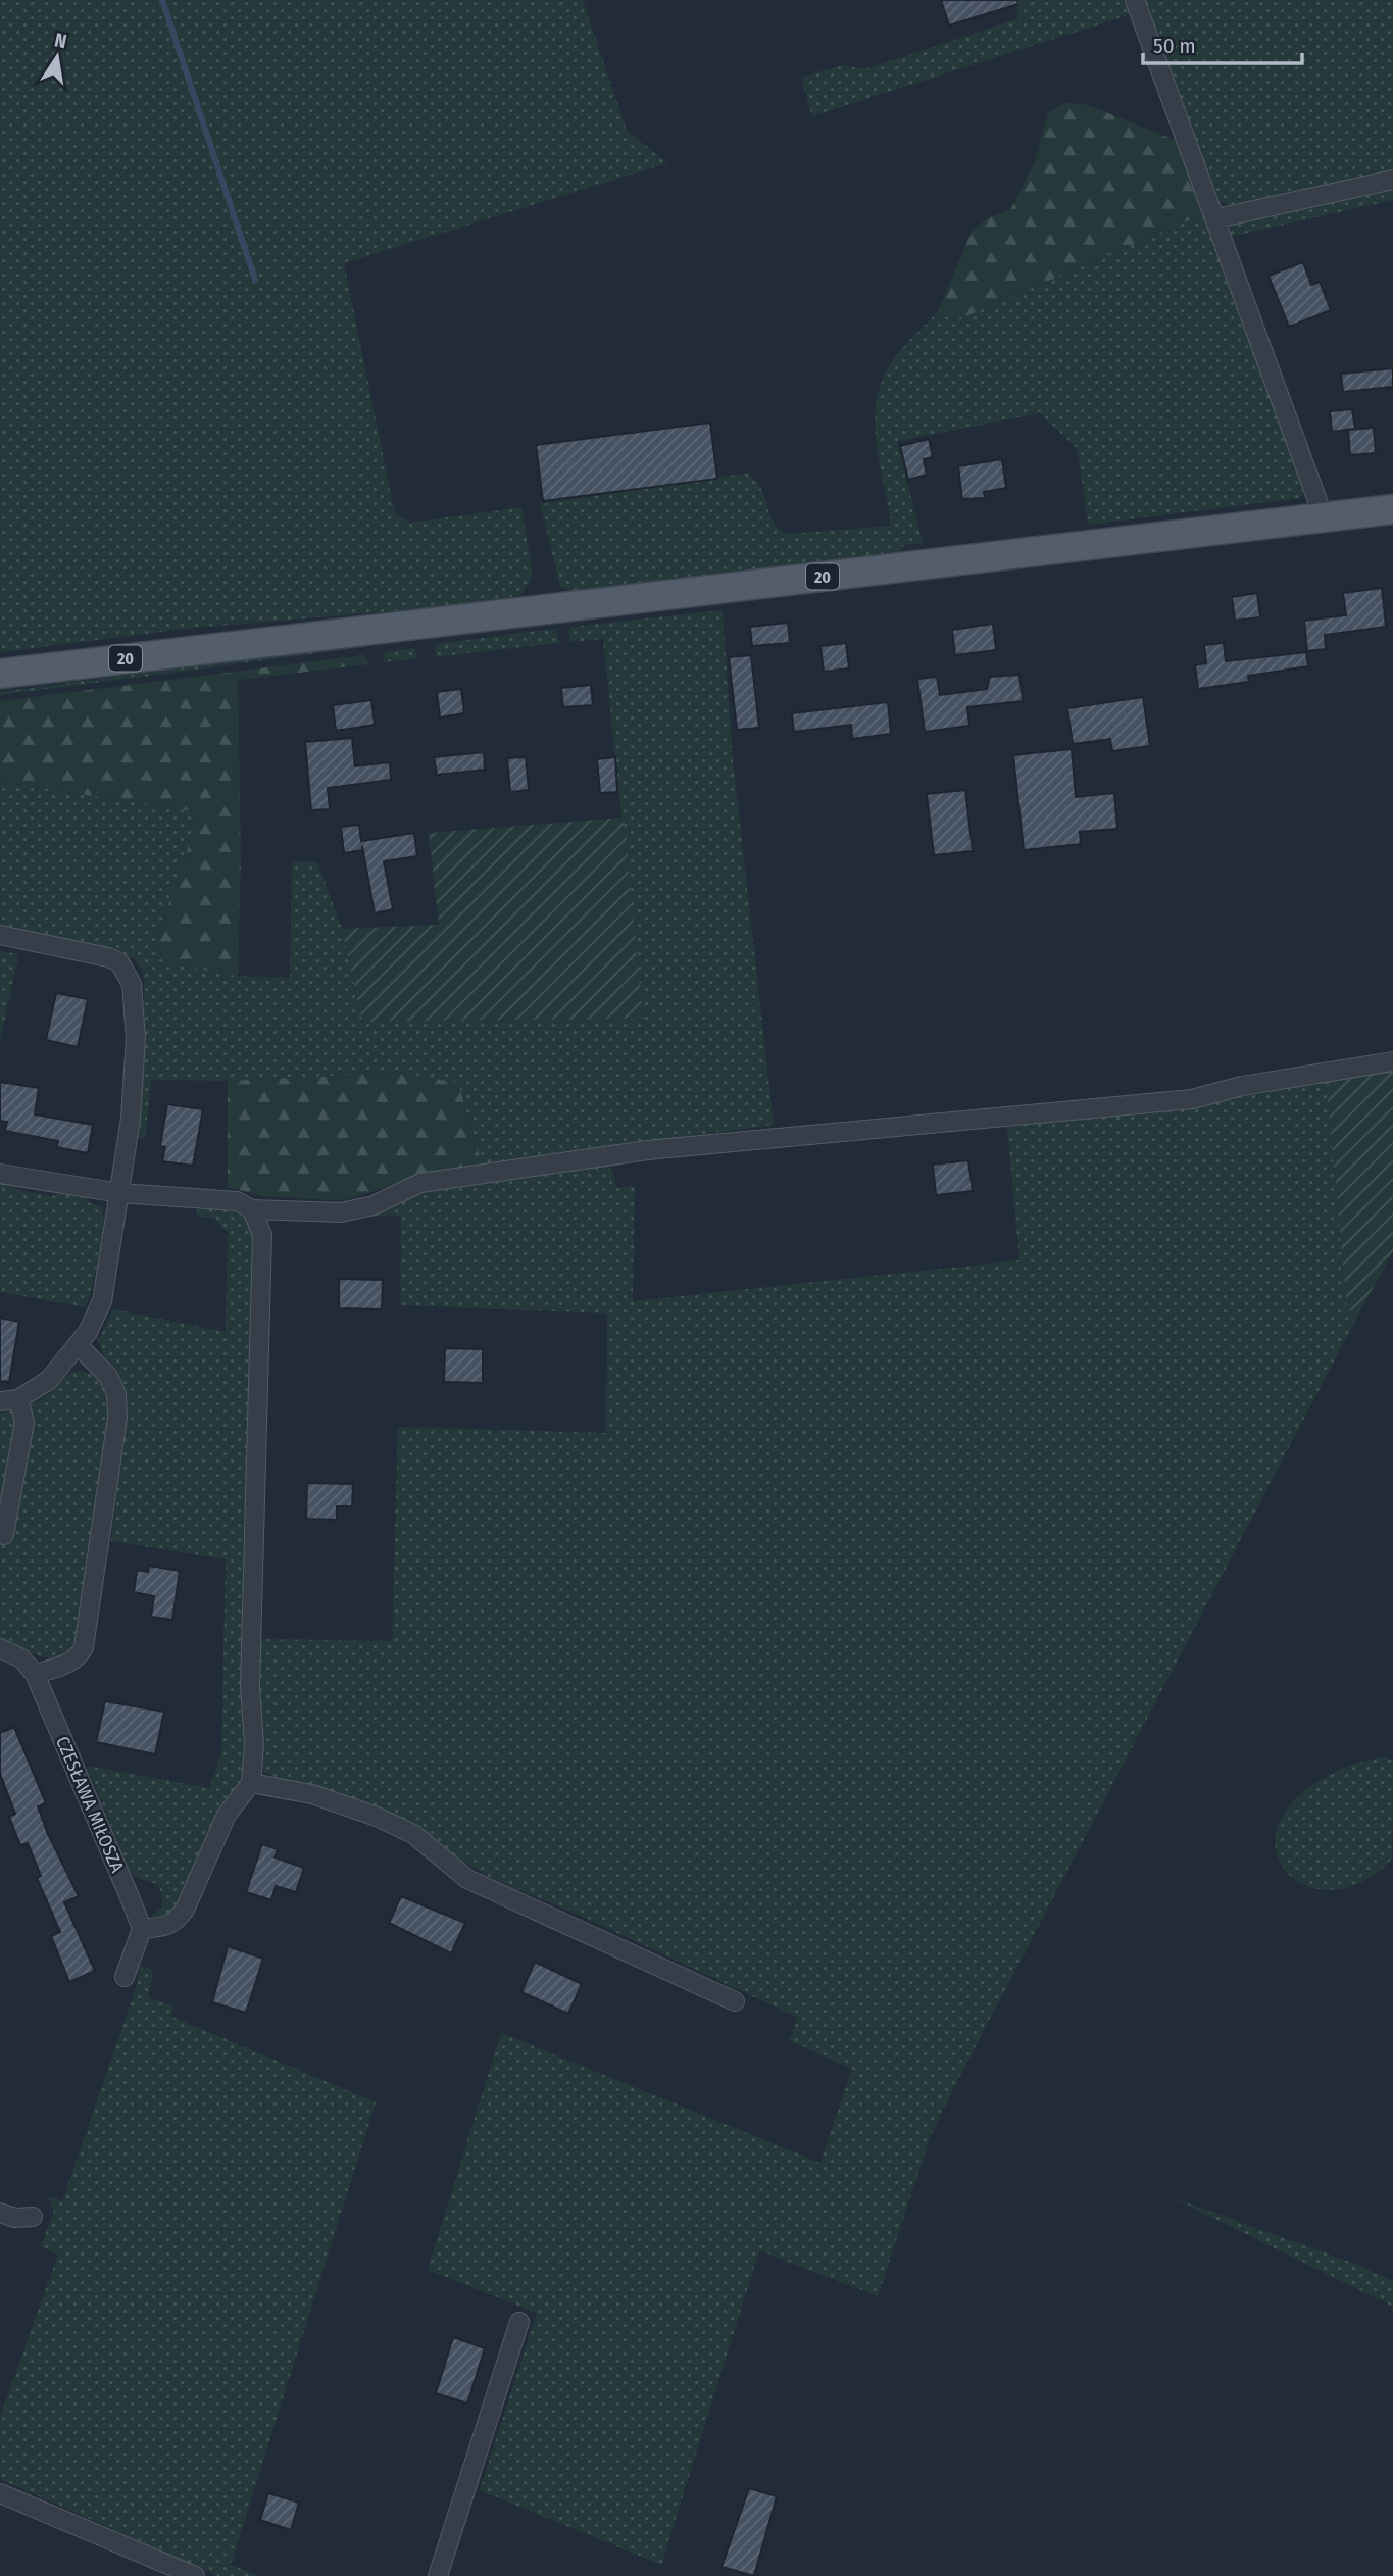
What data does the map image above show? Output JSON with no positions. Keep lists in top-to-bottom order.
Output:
{
  "streets": {
    "main road": ["20"],
    "street": ["CZESŁAWA MIŁOSZA"]
  },
  "scale_bar": "50 m",
  "north": "top"
}
